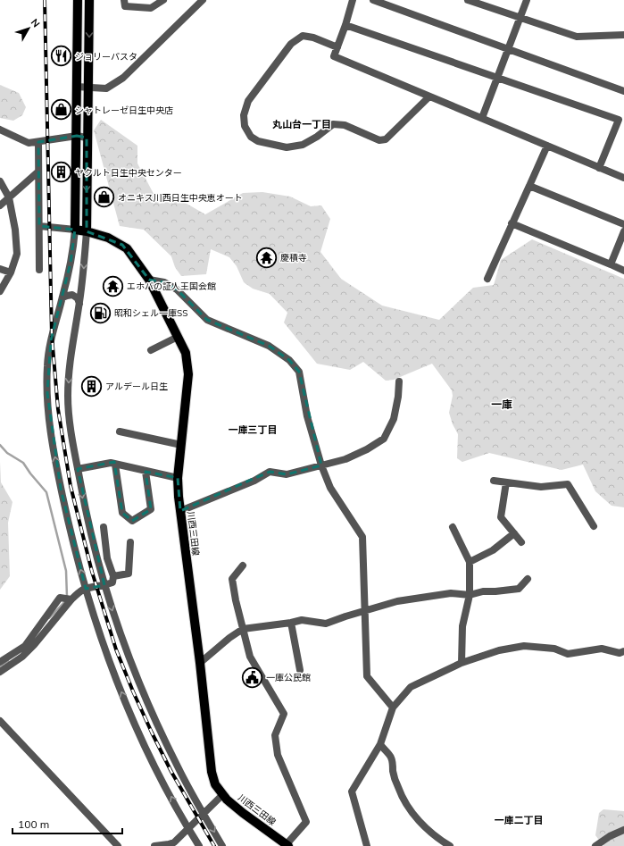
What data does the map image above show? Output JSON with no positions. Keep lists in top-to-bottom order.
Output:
{
  "streets": {
    "main road": ["川西三田線"]
  },
  "districts": [
    "丸山台一丁目",
    "一庫",
    "一庫三丁目",
    "一庫二丁目"
  ],
  "places": {
    "restaurant": ["ジョリーパスタ"],
    "shop": ["シャトレーゼ日生中央店", "オニキス川西日生中央恵オート"],
    "building": ["ヤクルト日生中央センター", "アルデール日生"],
    "temple": ["慶積寺", "エホバの証人王国会館"],
    "fuel station": ["昭和シェル一庫SS"],
    "public building": ["一庫公民館"]
  },
  "scale_bar": "100 m",
  "north": "top right"
}
